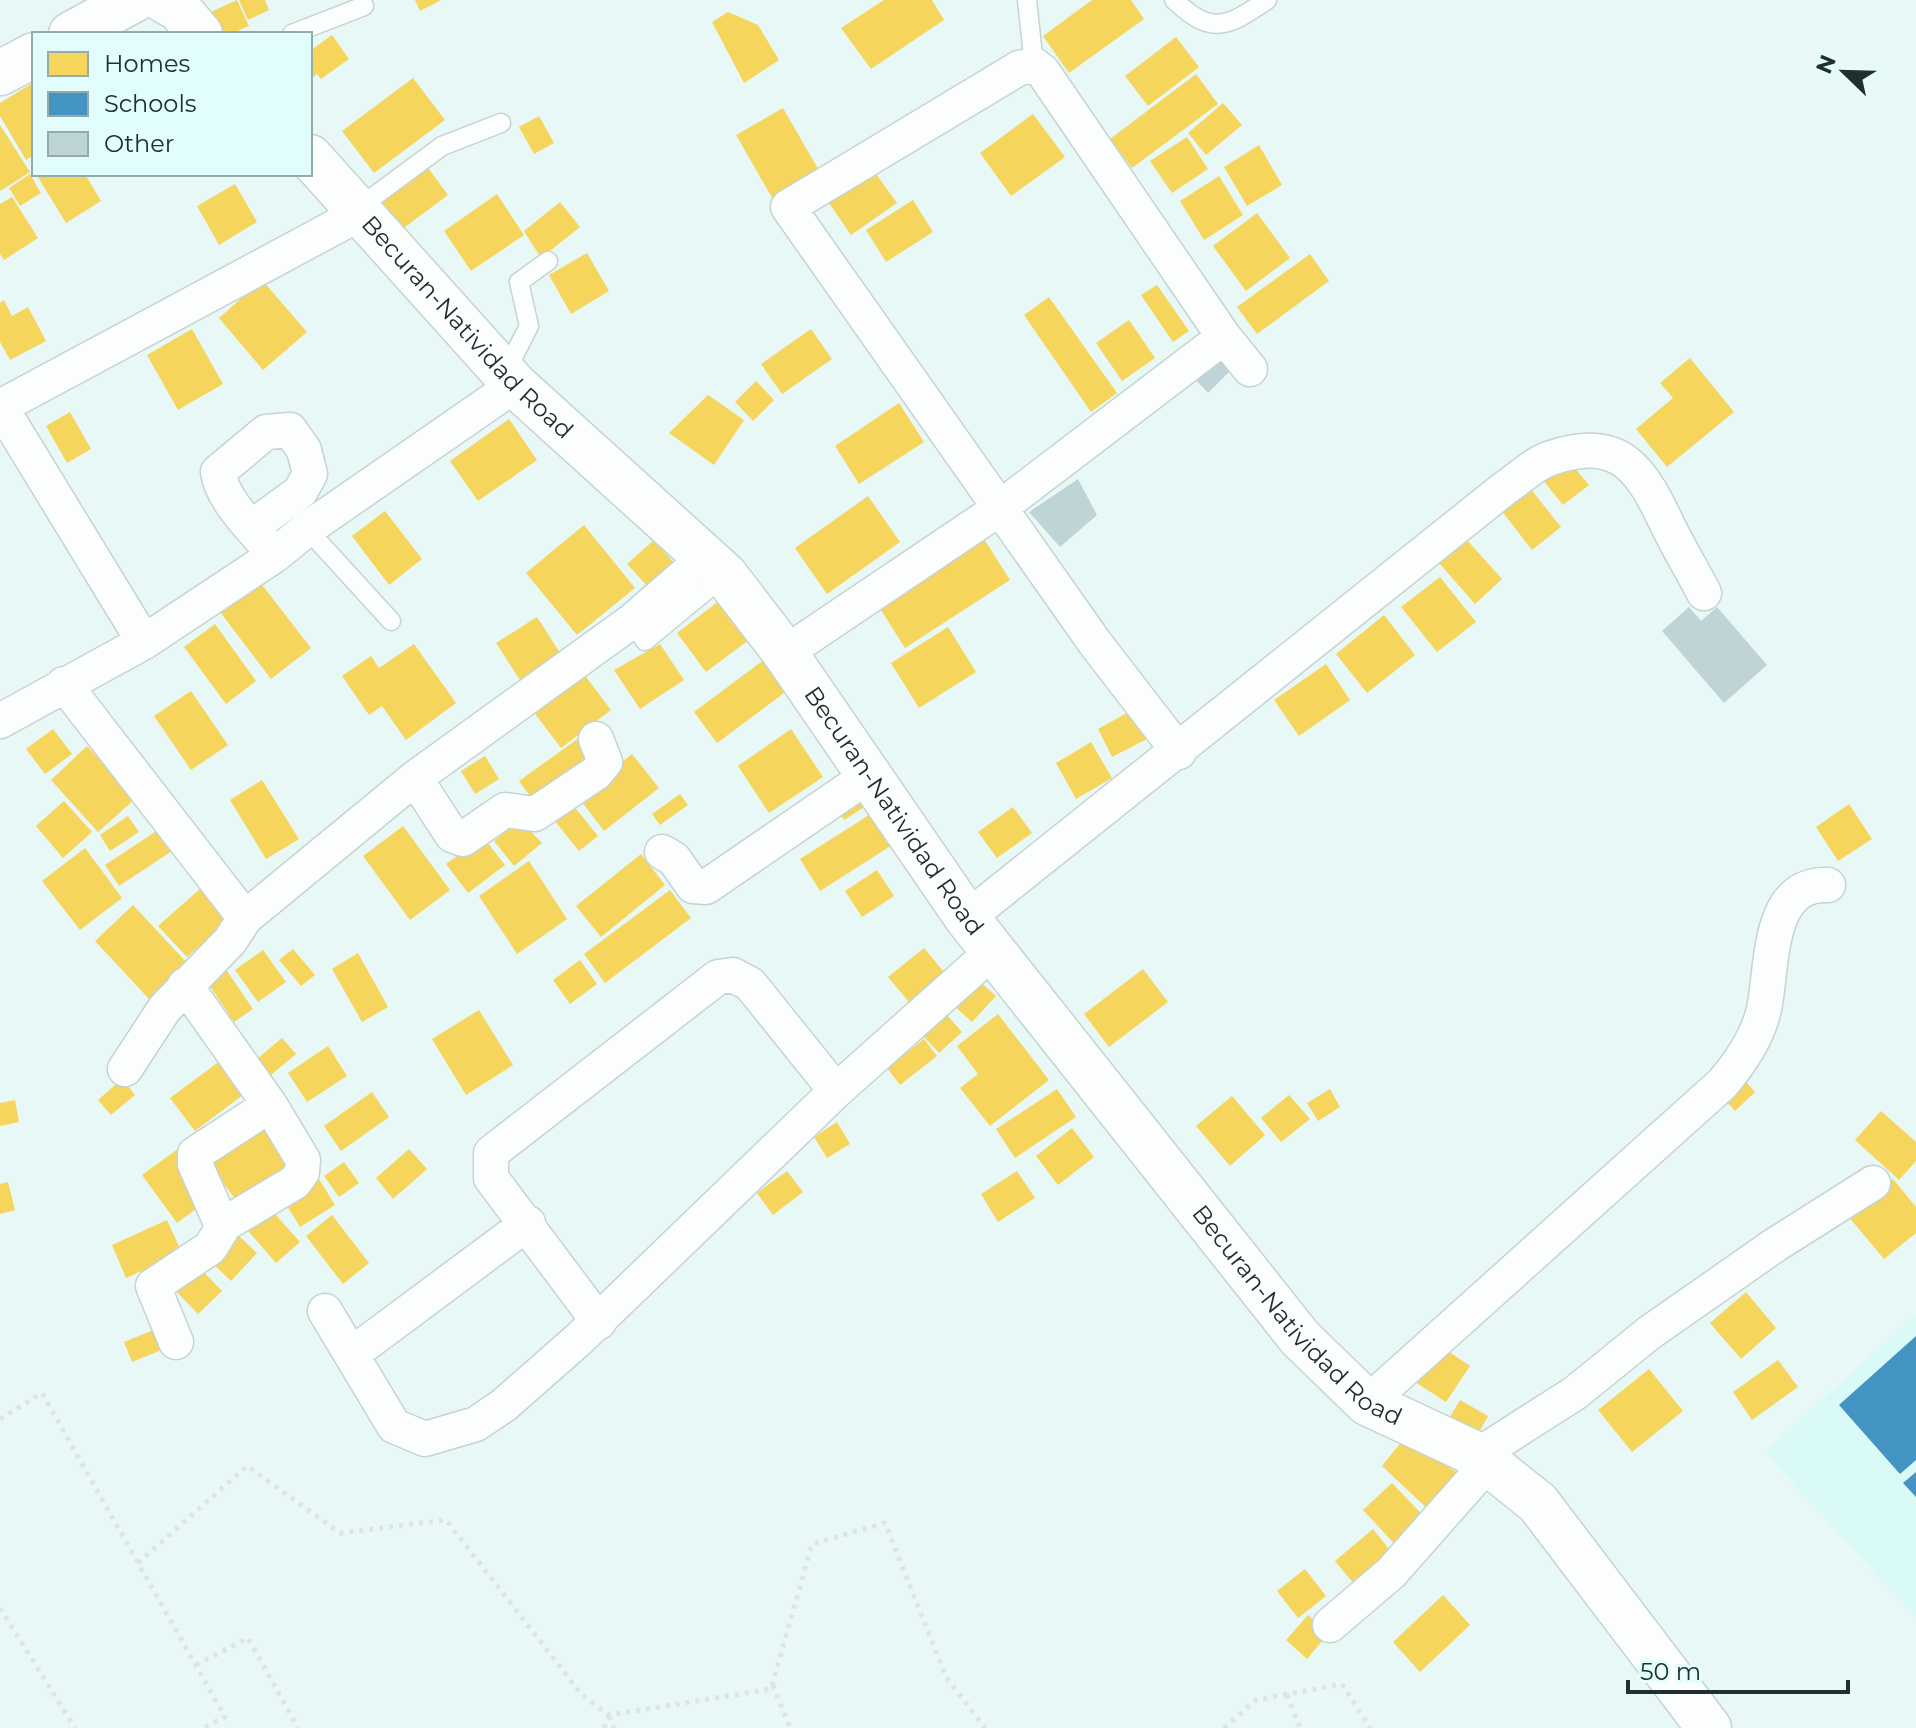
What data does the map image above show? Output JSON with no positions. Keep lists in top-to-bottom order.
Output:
{
  "streets": {
    "street": ["Becuran-Natividad Road"]
  },
  "legend": ["Homes", "Schools", "Other"],
  "scale_bar": "50 m",
  "north": "top left"
}
